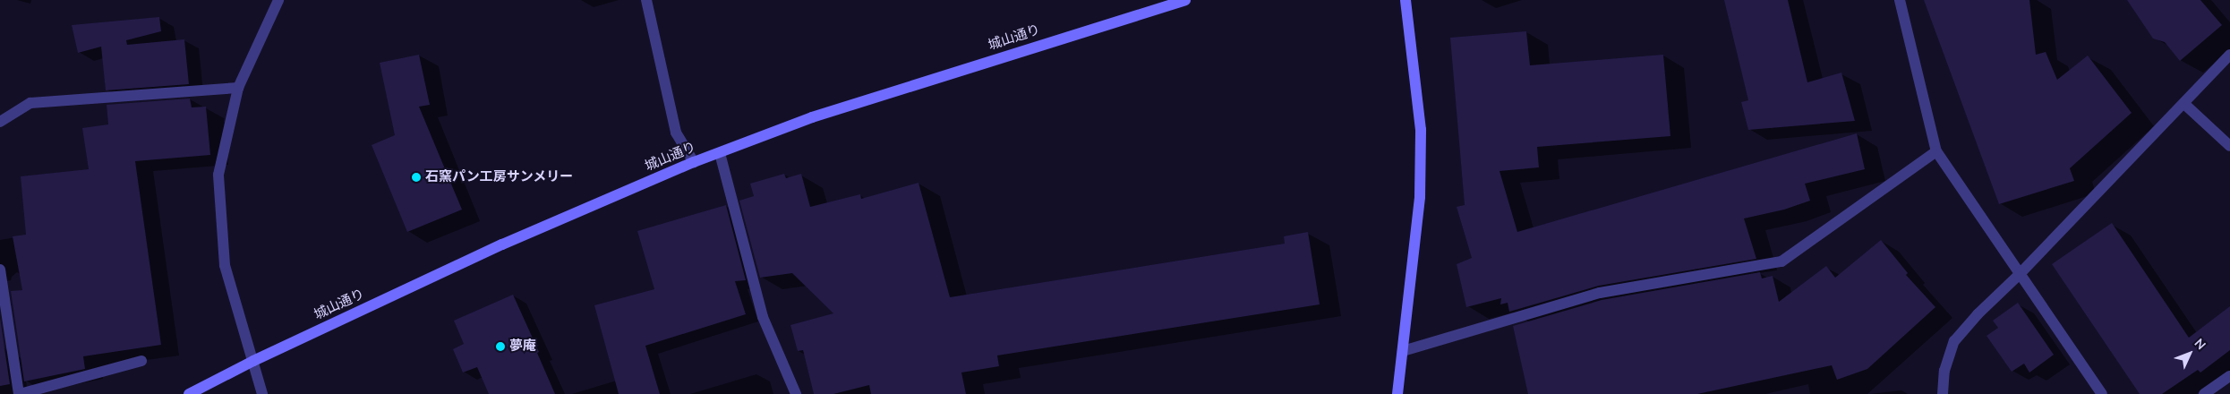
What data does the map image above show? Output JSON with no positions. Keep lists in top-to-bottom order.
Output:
{
  "streets": {
    "street": ["城山通り"]
  },
  "places": ["石窯パン工房サンメリー", "夢庵"],
  "north": "top right"
}
